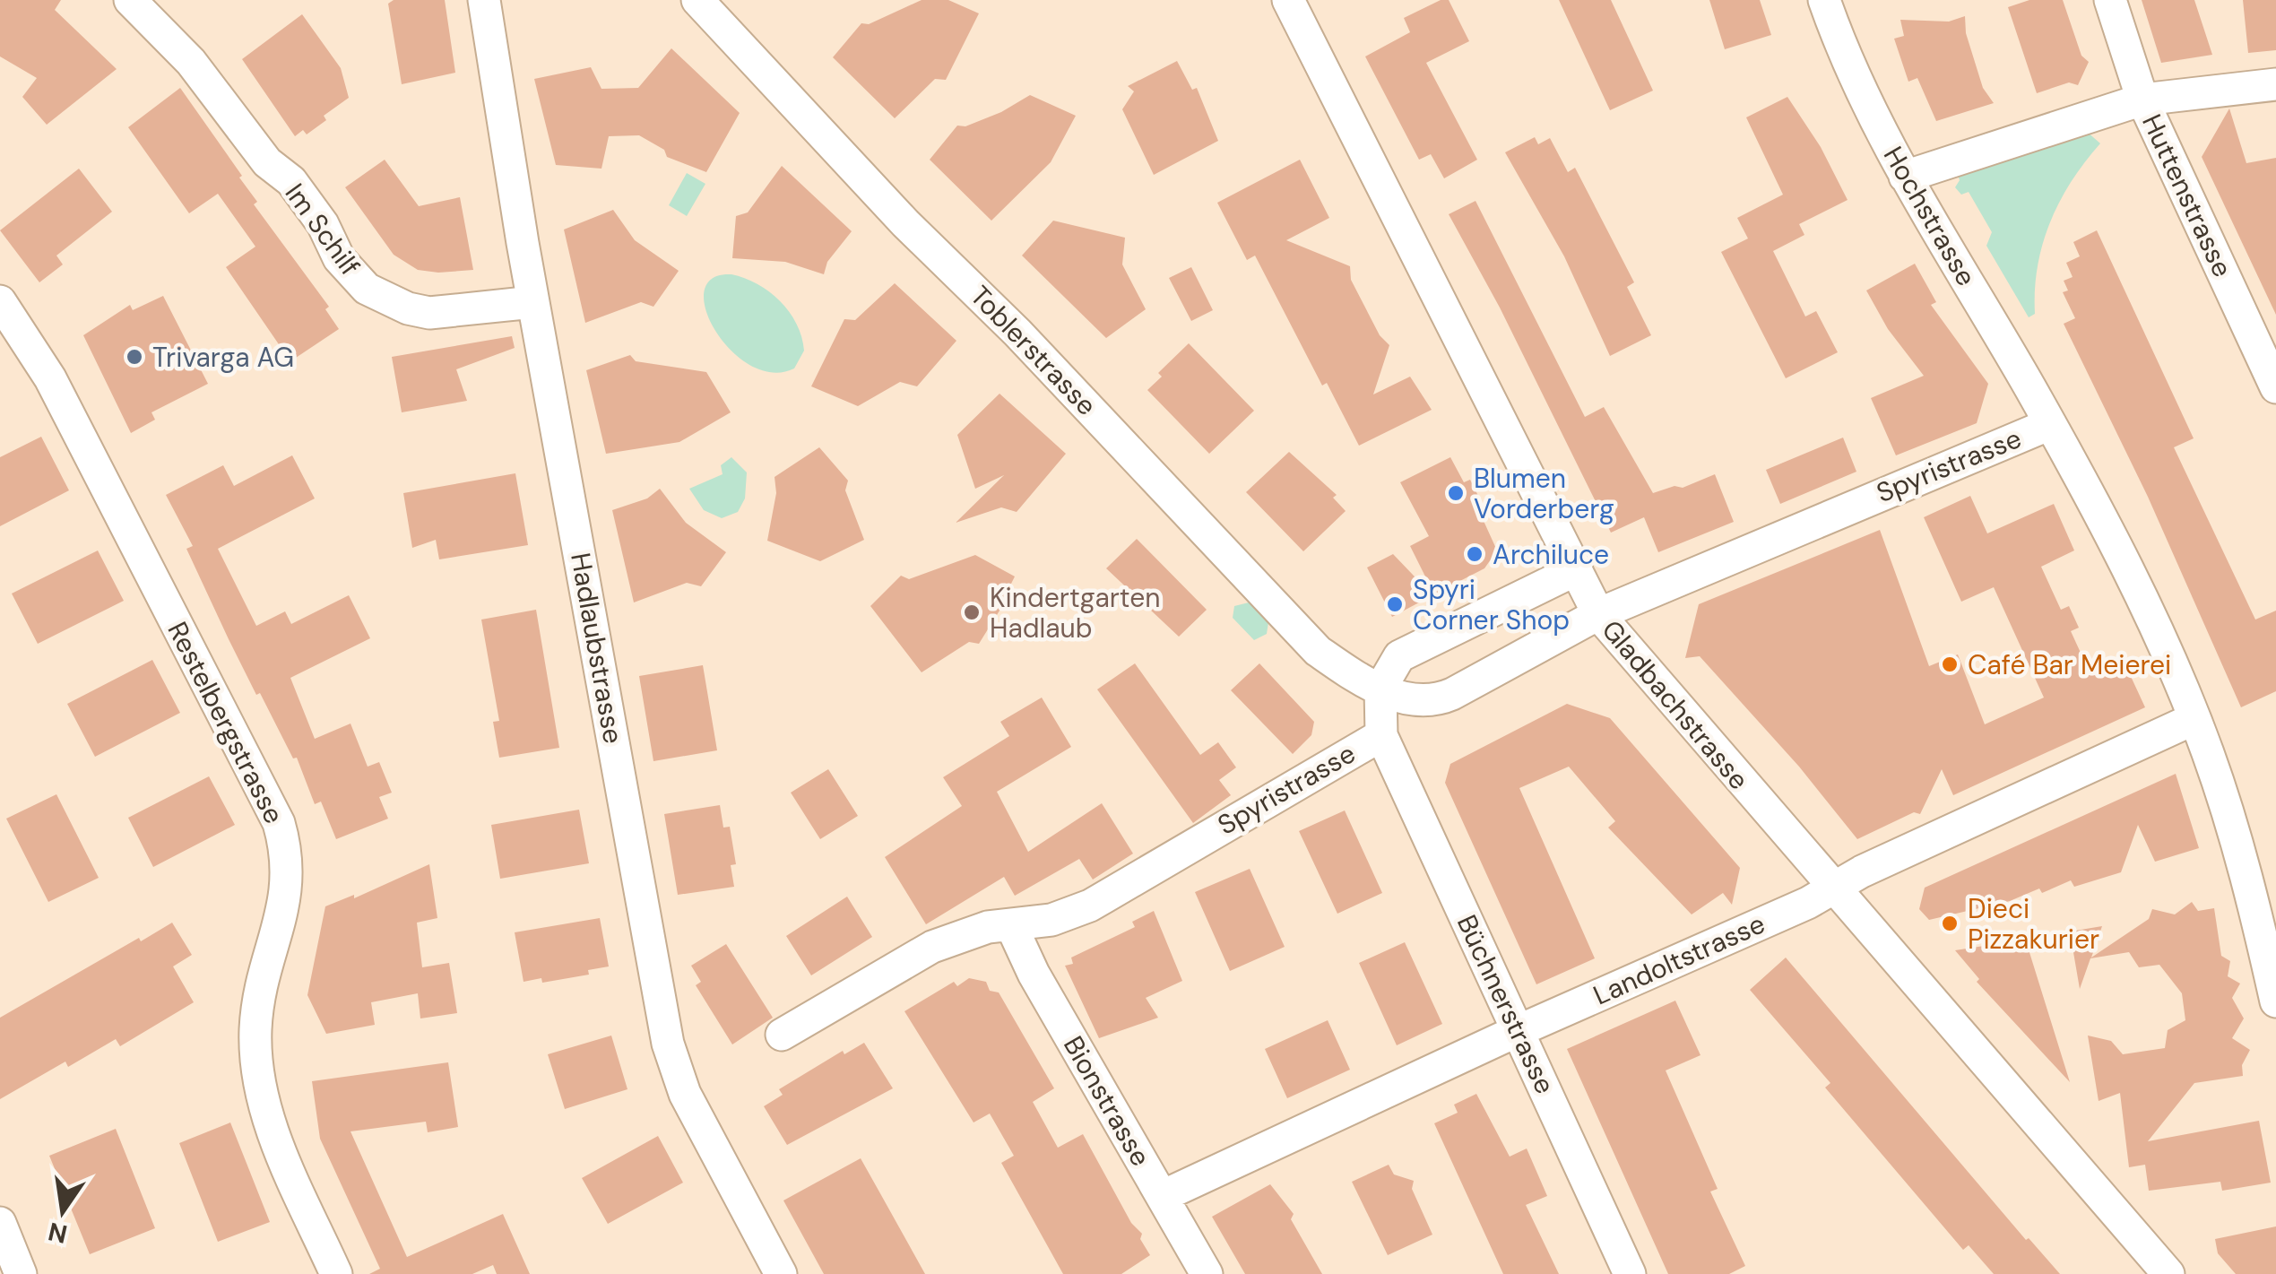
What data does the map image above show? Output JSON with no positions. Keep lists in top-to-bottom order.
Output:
{
  "streets": {
    "street": [
      "Huttenstrasse",
      "Hochstrasse",
      "Im Schilf",
      "Toblerstrasse",
      "Spyristrasse",
      "Hadlaubstrasse",
      "Gladbachstrasse",
      "Restelbergstrasse",
      "Landoltstrasse",
      "Büchnerstrasse",
      "Bionstrasse"
    ]
  },
  "crossings": [
    ["Hochstrasse", "Spyristrasse"],
    ["Hochstrasse", "Landoltstrasse"],
    ["Im Schilf", "Hadlaubstrasse"],
    ["Toblerstrasse", "Spyristrasse"],
    ["Spyristrasse", "Gladbachstrasse"],
    ["Spyristrasse", "Büchnerstrasse"],
    ["Spyristrasse", "Bionstrasse"],
    ["Gladbachstrasse", "Landoltstrasse"],
    ["Landoltstrasse", "Büchnerstrasse"],
    ["Landoltstrasse", "Bionstrasse"]
  ],
  "places": [
    "Trivarga AG",
    "Blumen Vorderberg",
    "Archiluce",
    "Spyri Corner Shop",
    "Kindertgarten Hadlaub",
    "Café Bar Meierei",
    "Dieci Pizzakurier"
  ],
  "north": "bottom"
}
